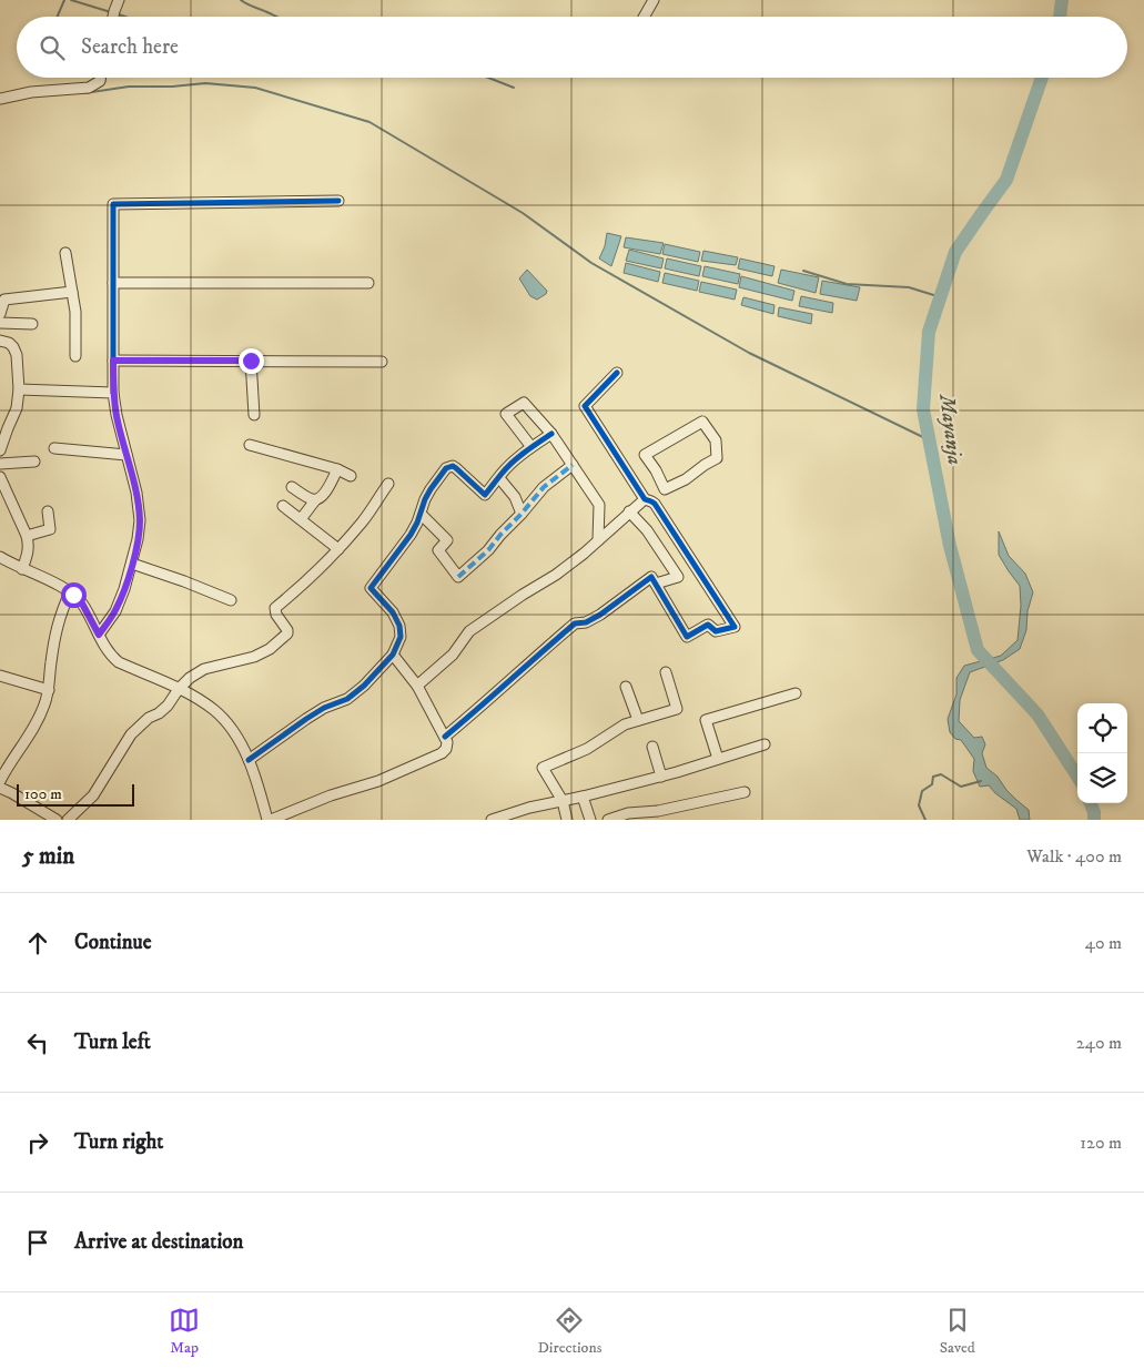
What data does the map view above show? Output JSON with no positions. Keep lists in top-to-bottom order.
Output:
{
  "water": ["Mayanja"],
  "scale_bar": "100 m",
  "page": {
    "search": "Search here",
    "scale": "100 m",
    "heading": ["5 min", "Walk · 400 m"],
    "list": [
      ["Continue", "40 m"],
      ["Turn left", "240 m"],
      ["Turn right", "120 m"],
      "Arrive at destination"
    ],
    "nav": ["Map", "Directions", "Saved"]
  }
}
